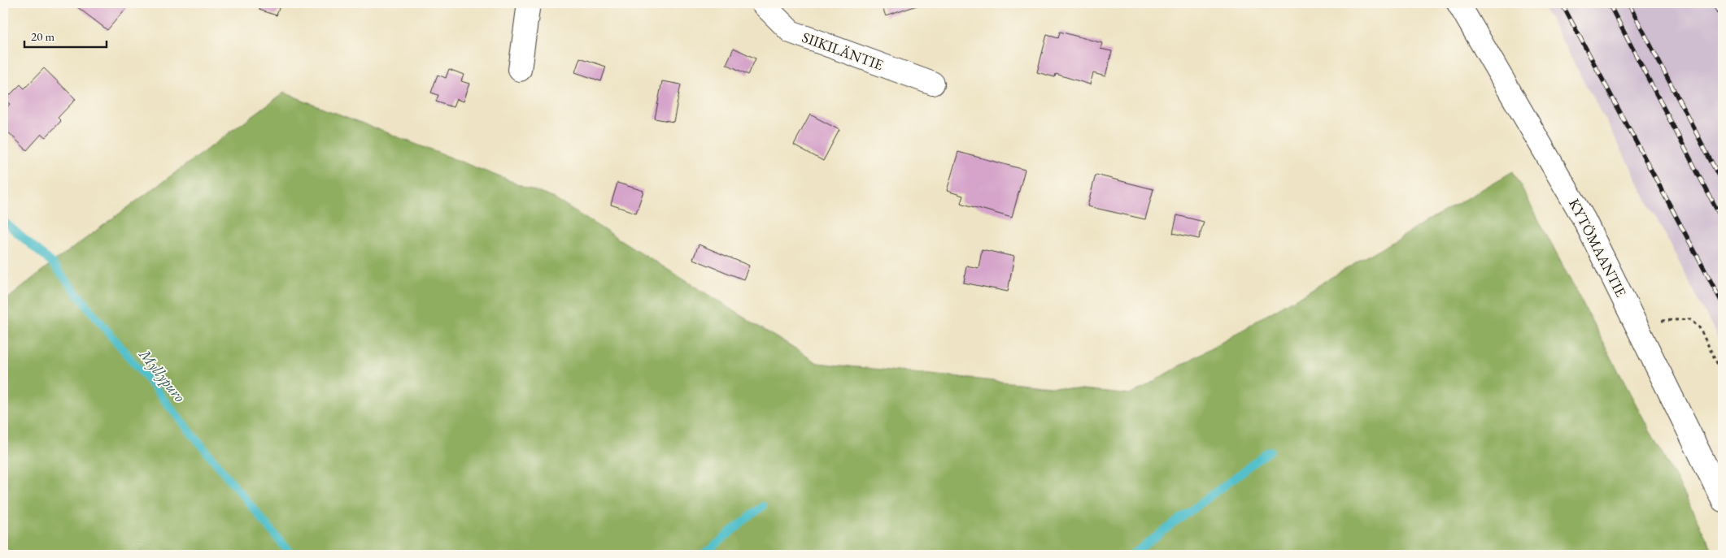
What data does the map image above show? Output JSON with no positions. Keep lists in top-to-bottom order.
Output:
{
  "streets": {
    "street": ["SIIKILÄNTIE", "KYTÖMAANTIE"]
  },
  "water": ["Myllypuro"],
  "scale_bar": "20 m"
}
